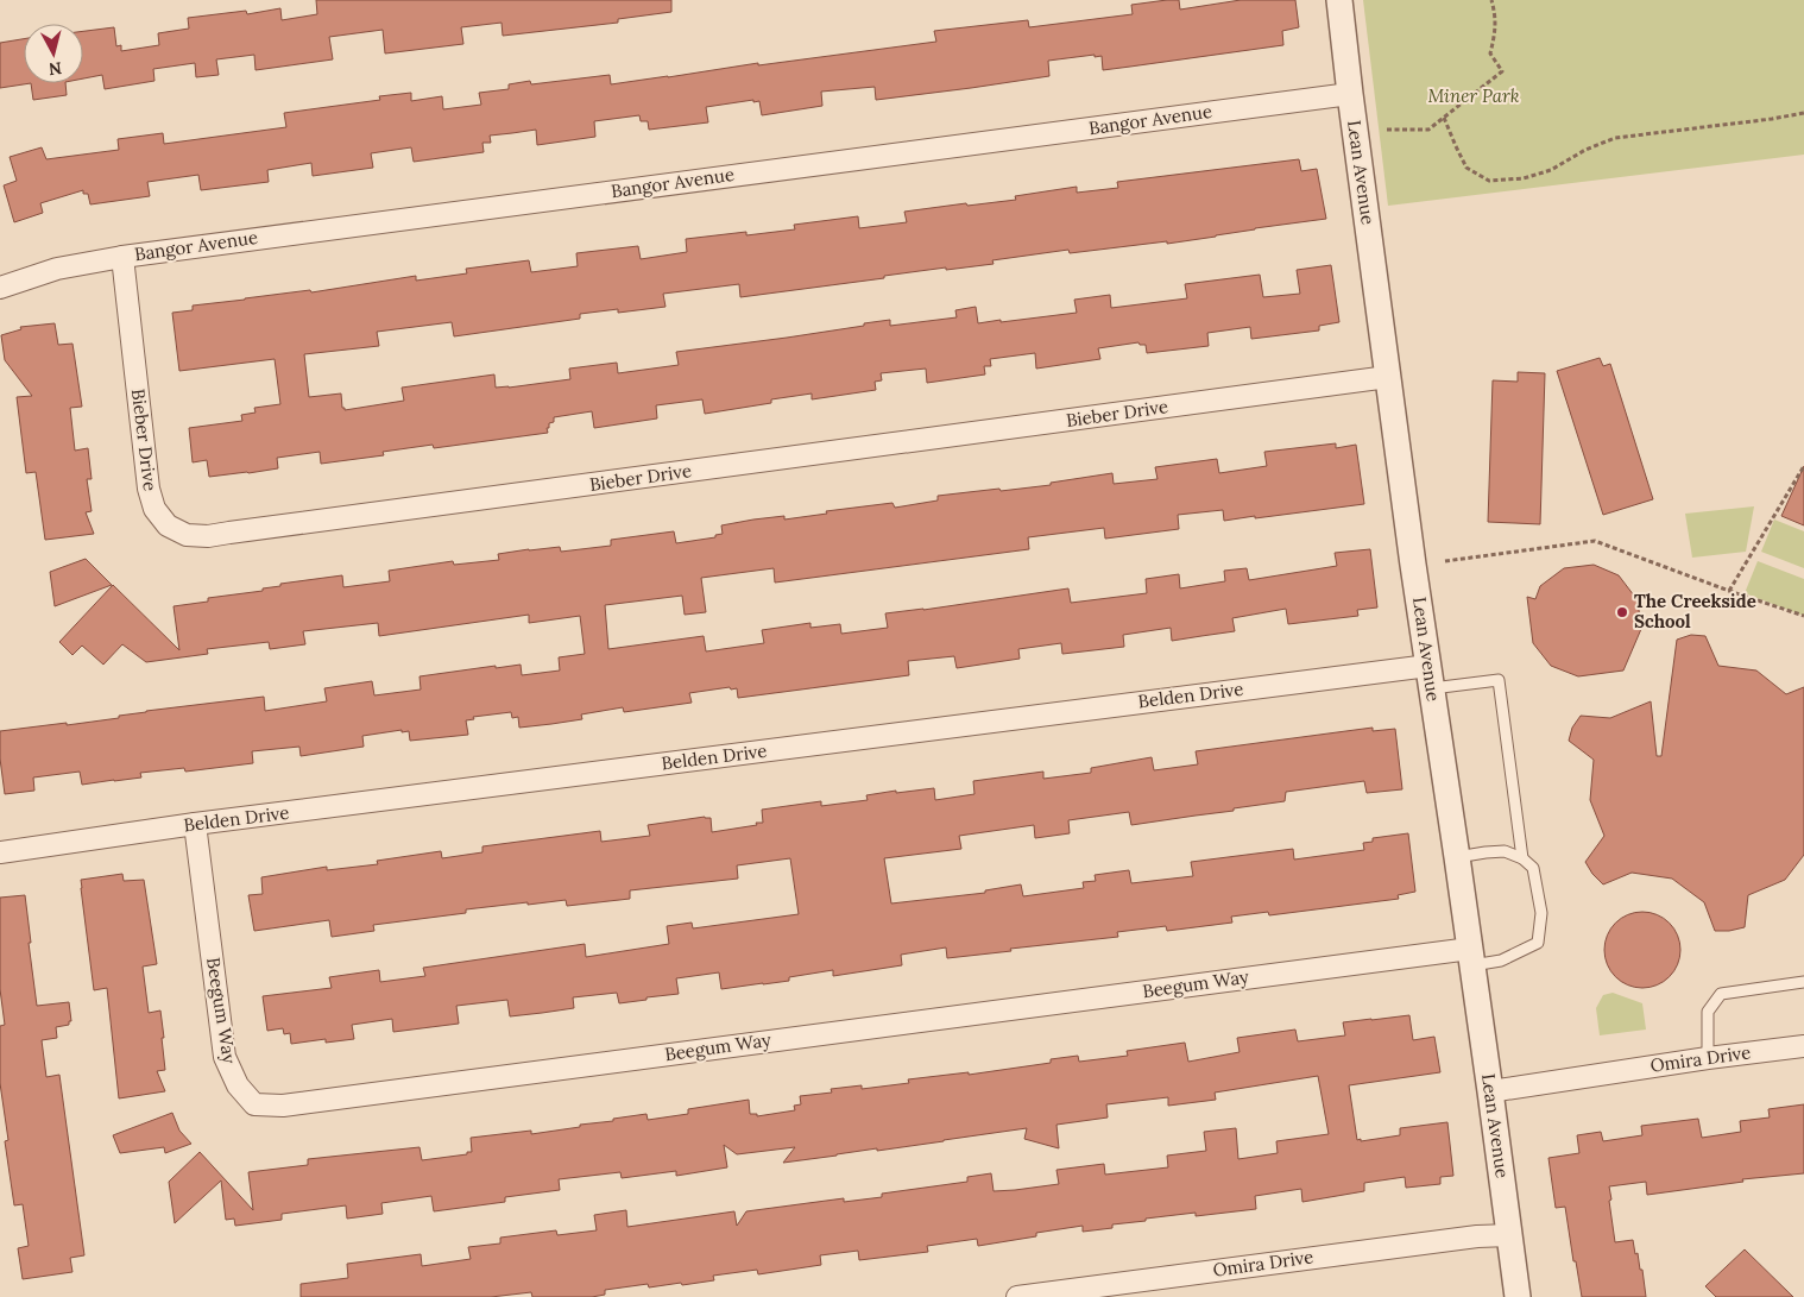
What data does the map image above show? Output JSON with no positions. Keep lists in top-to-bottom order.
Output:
{
  "streets": {
    "street": [
      "Bangor Avenue",
      "Lean Avenue",
      "Bieber Drive",
      "Belden Drive",
      "Beegum Way",
      "Omira Drive"
    ]
  },
  "crossings": [
    ["Bangor Avenue", "Lean Avenue"],
    ["Bangor Avenue", "Bieber Drive"],
    ["Lean Avenue", "Bieber Drive"],
    ["Lean Avenue", "Belden Drive"],
    ["Lean Avenue", "Beegum Way"],
    ["Lean Avenue", "Omira Drive"],
    ["Belden Drive", "Beegum Way"]
  ],
  "parks": ["Miner Park"],
  "places": ["The Creekside School"],
  "north": "bottom"
}
